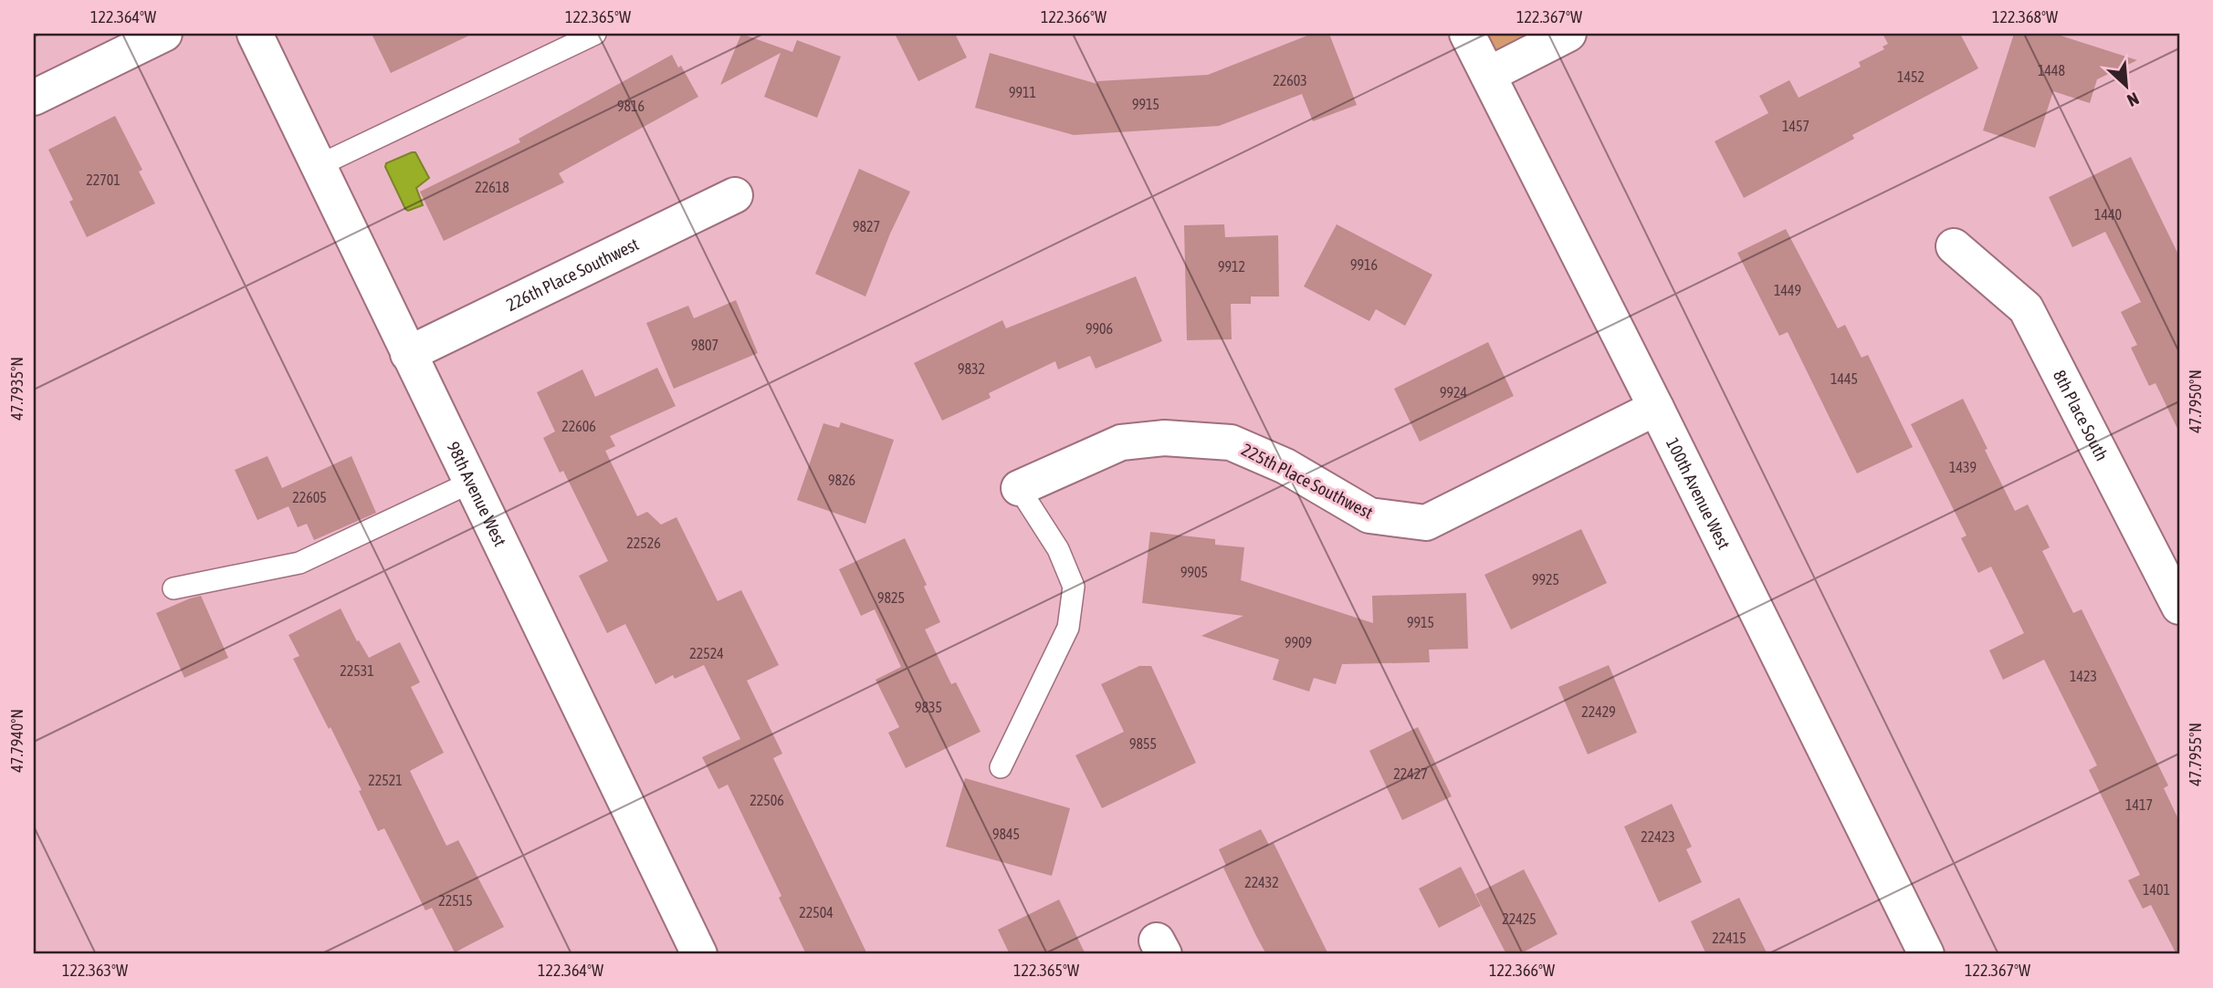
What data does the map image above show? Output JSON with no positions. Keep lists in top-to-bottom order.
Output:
{
  "streets": {
    "street": [
      "226th Place Southwest",
      "8th Place South",
      "225th Place Southwest",
      "100th Avenue West",
      "98th Avenue West"
    ]
  },
  "crossings": [
    ["226th Place Southwest", "98th Avenue West"],
    ["225th Place Southwest", "100th Avenue West"]
  ],
  "house_numbers": [
    "1448",
    "1452",
    "22603",
    "9911",
    "9915",
    "9816",
    "1457",
    "22701",
    "22618",
    "1440",
    "9827",
    "9916",
    "9912",
    "1449",
    "9906",
    "9807",
    "9832",
    "1445",
    "9924",
    "22606",
    "1439",
    "9826",
    "22605",
    "22526",
    "9905",
    "9925",
    "9825",
    "9915",
    "9909",
    "22524",
    "22531",
    "1423",
    "9835",
    "22429",
    "9855",
    "22427",
    "22521",
    "22506",
    "1417",
    "9845",
    "22423",
    "22432",
    "1401",
    "22515",
    "22504",
    "22425",
    "22415"
  ],
  "north": "bottom right",
  "coordinates": [
    "122.364°W",
    "122.365°W",
    "122.366°W",
    "122.367°W",
    "122.368°W",
    "47.7935°N",
    "47.7950°N",
    "47.7940°N",
    "47.7955°N",
    "122.363°W"
  ]
}
